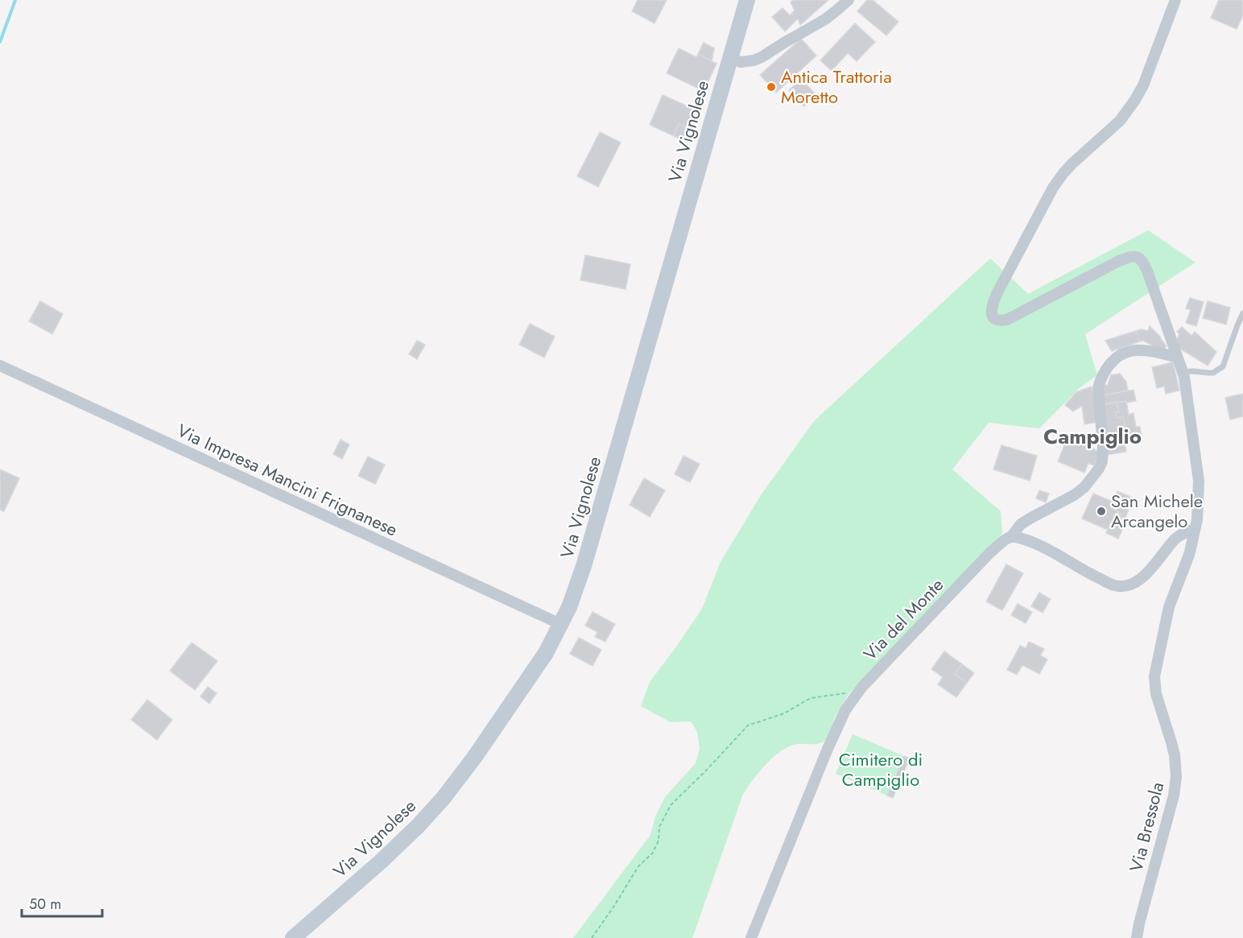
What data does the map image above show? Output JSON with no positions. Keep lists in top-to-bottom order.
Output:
{
  "streets": {
    "main road": ["Via Vignolese"],
    "street": ["Via Impresa Mancini Frignanese", "Via del Monte", "Via Bressola"]
  },
  "crossings": [
    ["Via Vignolese", "Via Impresa Mancini Frignanese"],
    ["Via del Monte", "Via Bressola"]
  ],
  "districts": ["Campiglio"],
  "parks": ["Cimitero di Campiglio"],
  "places": ["Antica Trattoria Moretto", "San Michele Arcangelo"],
  "scale_bar": "50 m"
}
